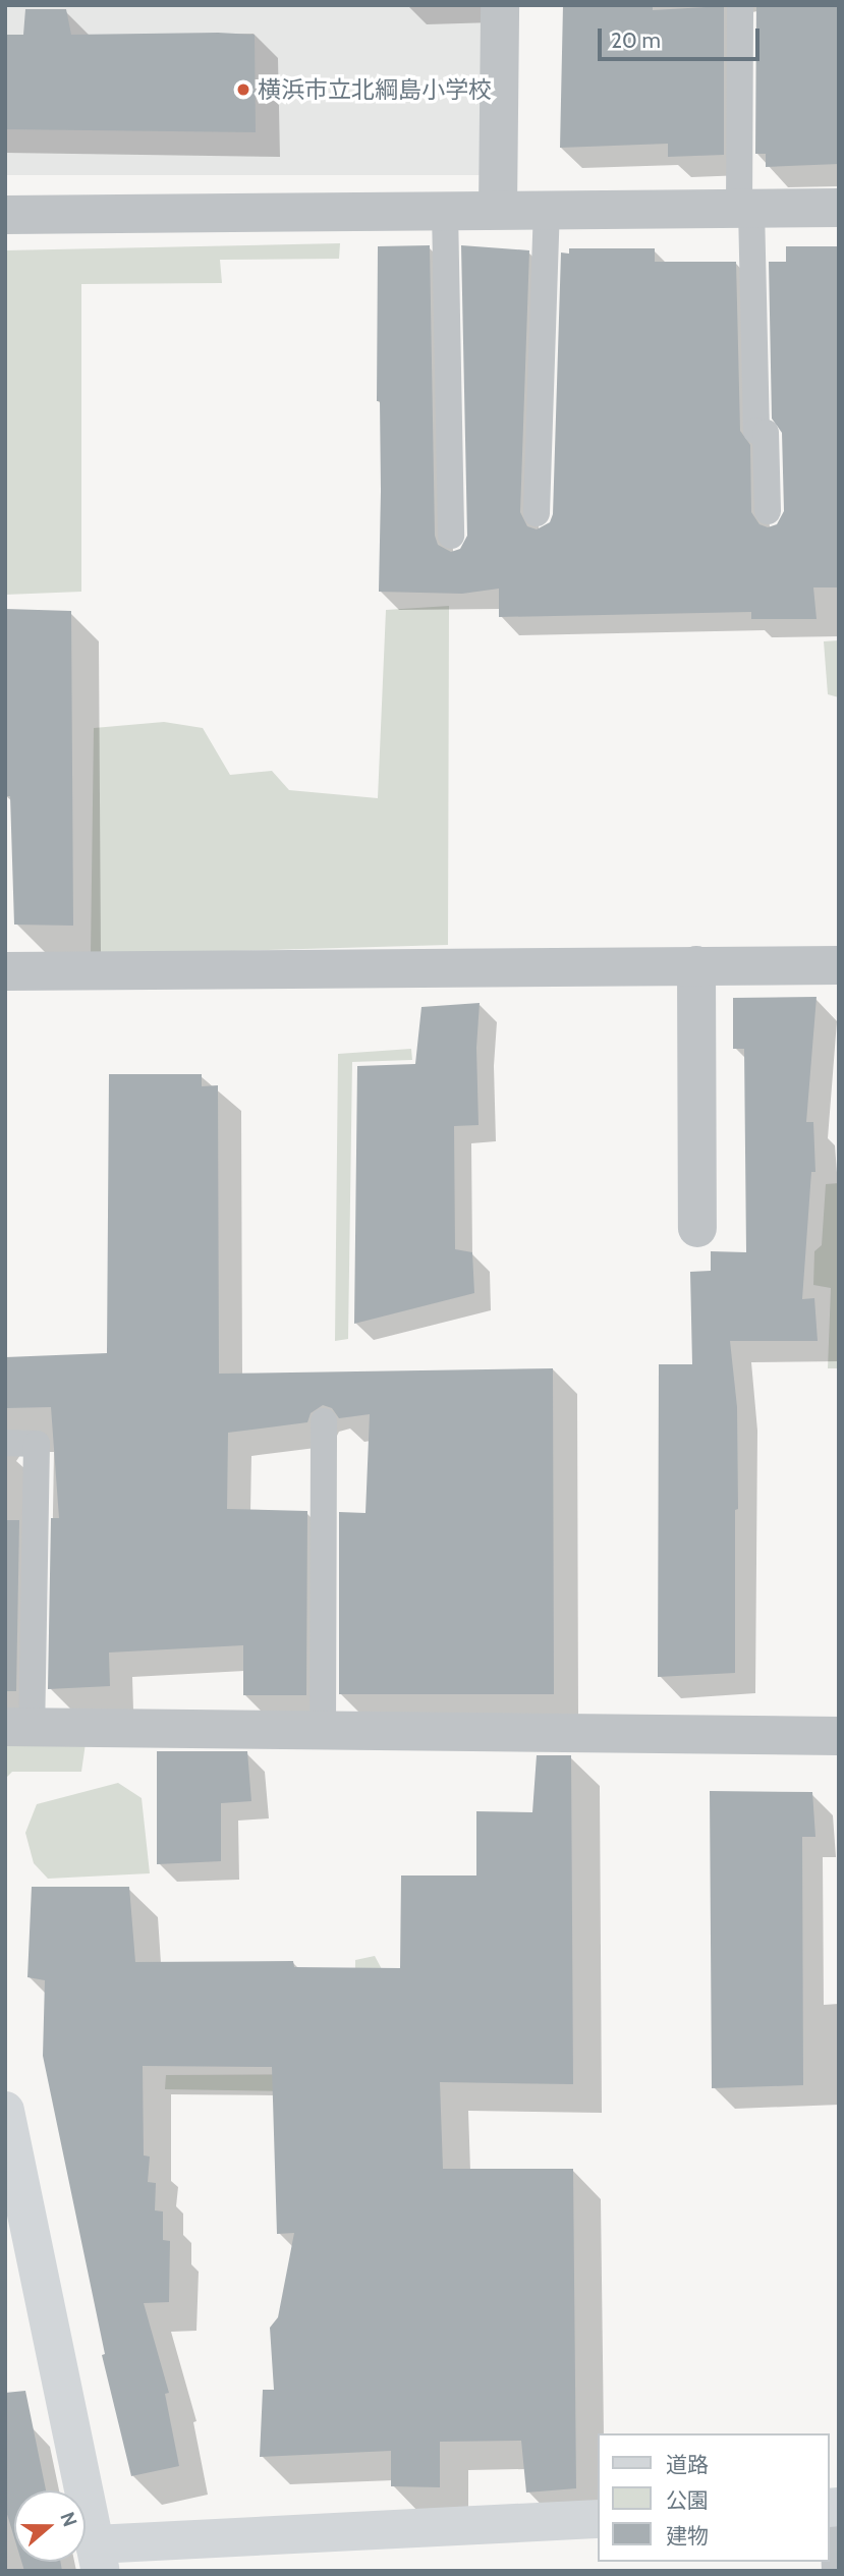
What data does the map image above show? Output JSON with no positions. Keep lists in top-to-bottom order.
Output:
{
  "places": ["横浜市立北綱島小学校"],
  "legend": ["道路", "公園", "建物"],
  "scale_bar": "20 m",
  "north": "right"
}
